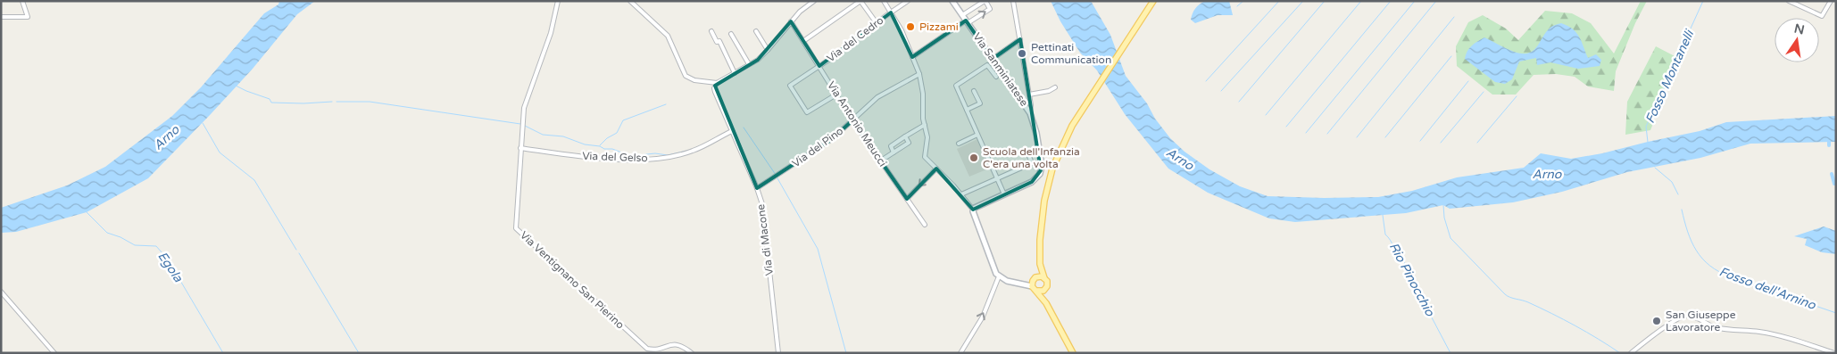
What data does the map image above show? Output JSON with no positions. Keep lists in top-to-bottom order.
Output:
{
  "streets": {
    "street": [
      "Via del Cedro",
      "Via Sanminiatese",
      "Via Antonio Meucci",
      "Via del Pino",
      "Via del Gelso",
      "Via di Macone",
      "Via Ventignano San Pierino"
    ]
  },
  "crossings": [
    ["Via del Cedro", "Via Antonio Meucci"],
    ["Via Antonio Meucci", "Via del Pino"],
    ["Via del Pino", "Via di Macone"],
    ["Via del Gelso", "Via di Macone"],
    ["Via del Gelso", "Via Ventignano San Pierino"]
  ],
  "water": [
    "Fosso Montanelli",
    "Arno",
    "Egola",
    "Rio Pinocchio",
    "Fosso dell'Arnino"
  ],
  "places": [
    "Pizzami",
    "Pettinati Communication",
    "Scuola dell'Infanzia C'era una volta",
    "San Giuseppe Lavoratore"
  ],
  "north": "top"
}
